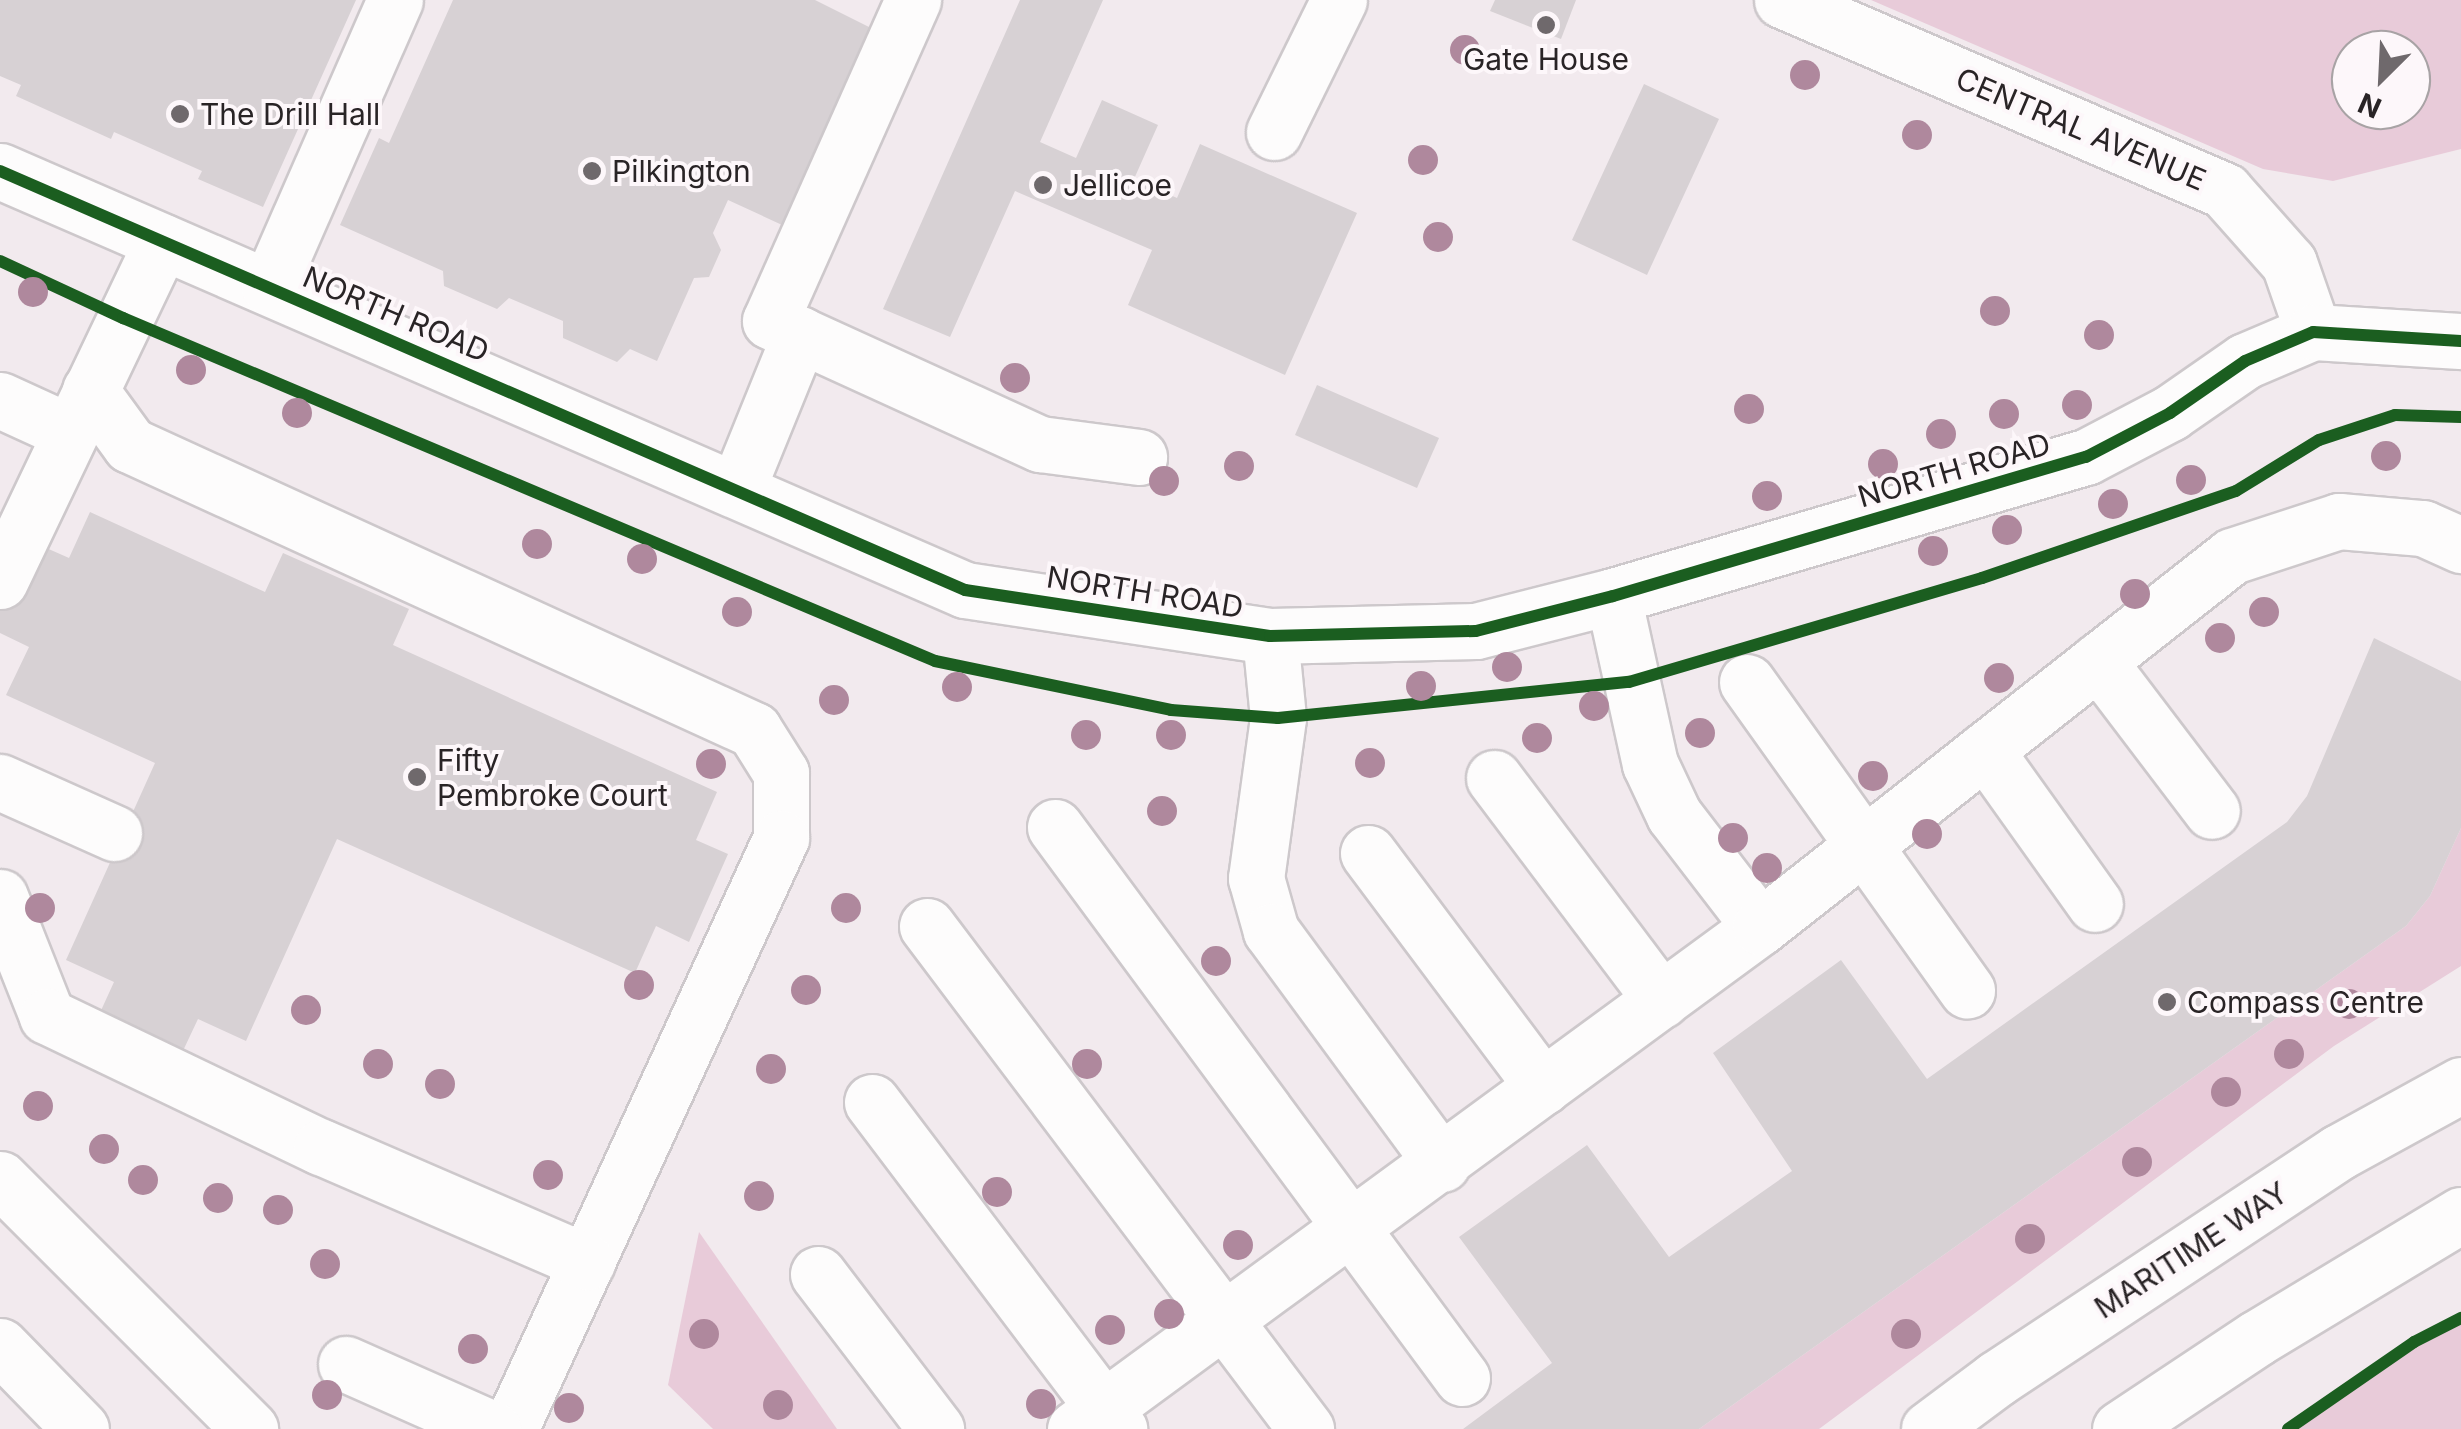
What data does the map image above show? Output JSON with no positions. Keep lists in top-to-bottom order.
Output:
{
  "streets": {
    "street": ["CENTRAL AVENUE", "NORTH ROAD", "MARITIME WAY"]
  },
  "crossings": [
    ["CENTRAL AVENUE", "NORTH ROAD"]
  ],
  "places": [
    "Gate House",
    "The Drill Hall",
    "Pilkington",
    "Jellicoe",
    "Fifty Pembroke Court",
    "Compass Centre"
  ],
  "north": "bottom left"
}
